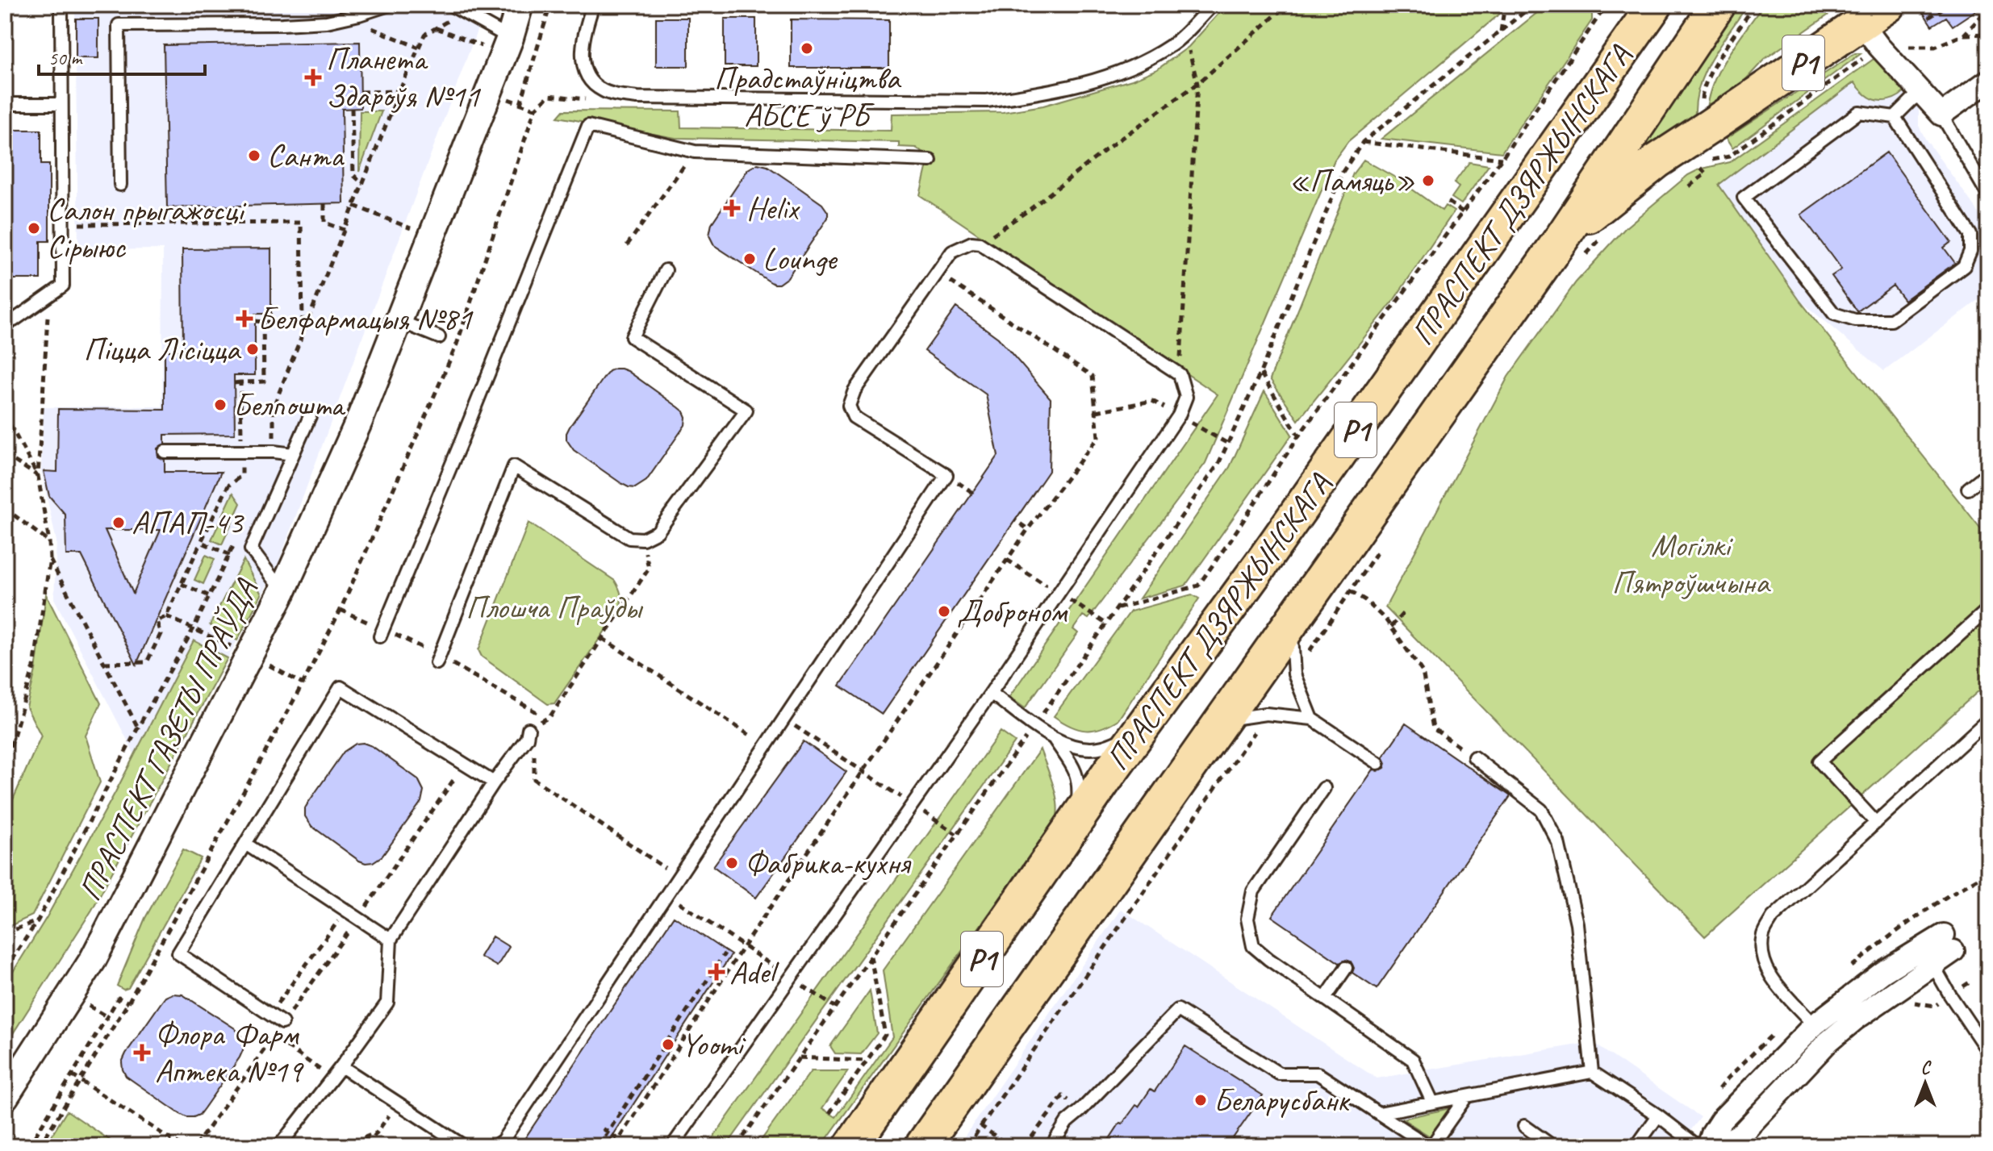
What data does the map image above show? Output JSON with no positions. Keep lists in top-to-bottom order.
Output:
{
  "streets": {
    "main road": ["Р1", "ПРАСПЕКТ ДЗЯРЖЫНСКАГА"],
    "street": ["ПРАСПЕКТ ГАЗЕТЫ ПРАЎДА"]
  },
  "crossings": [
    ["Р1", "ПРАСПЕКТ ДЗЯРЖЫНСКАГА"]
  ],
  "parks": ["Могілкі Пятроўшчына", "Плошча Праўды"],
  "places": {
    "other": [
      "Прадстаўніцтва АБСЕ ў РБ",
      "Санта",
      "«Памяць»",
      "Салон прыгажосці Сірыюс",
      "Lounge",
      "Піцца Лісіцца",
      "Белпошта",
      "АПАП-43",
      "Доброном",
      "Фабрика-кухня",
      "Yoomi",
      "Беларусбанк"
    ],
    "health": [
      "Планета Здароўя №11",
      "Helix",
      "Белфармацыя №81",
      "Adel",
      "Флора Фарм Аптека №19"
    ]
  },
  "scale_bar": "50 m",
  "north": "top"
}
